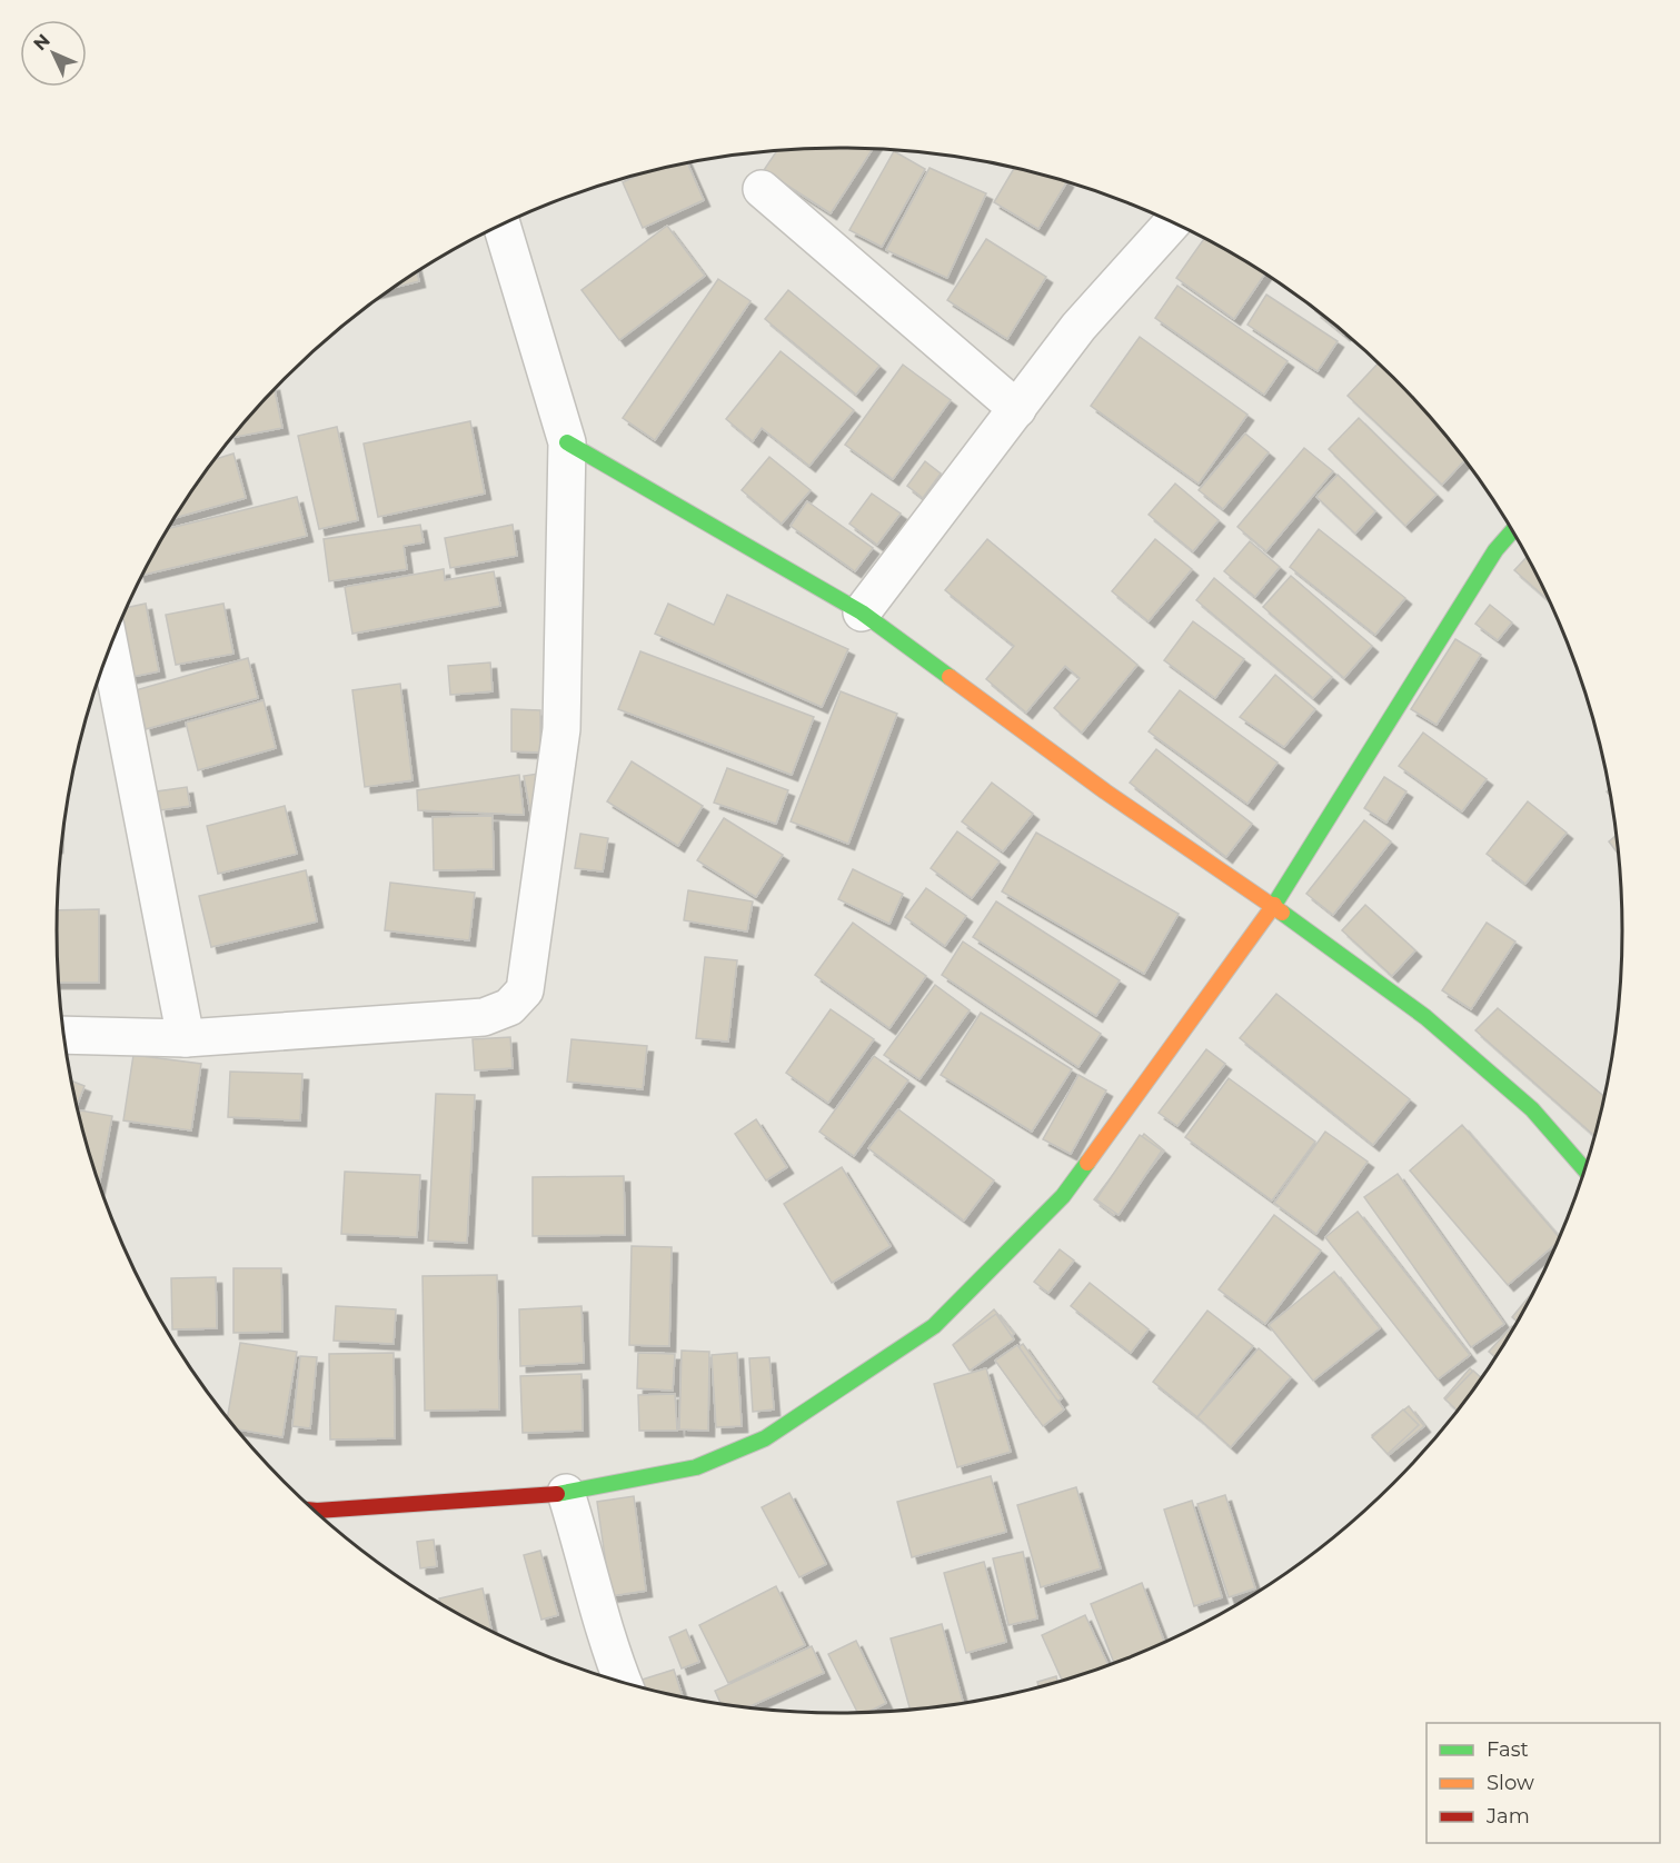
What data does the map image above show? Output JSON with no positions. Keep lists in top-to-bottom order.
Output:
{
  "legend": ["Fast", "Slow", "Jam"],
  "north": "top left"
}
